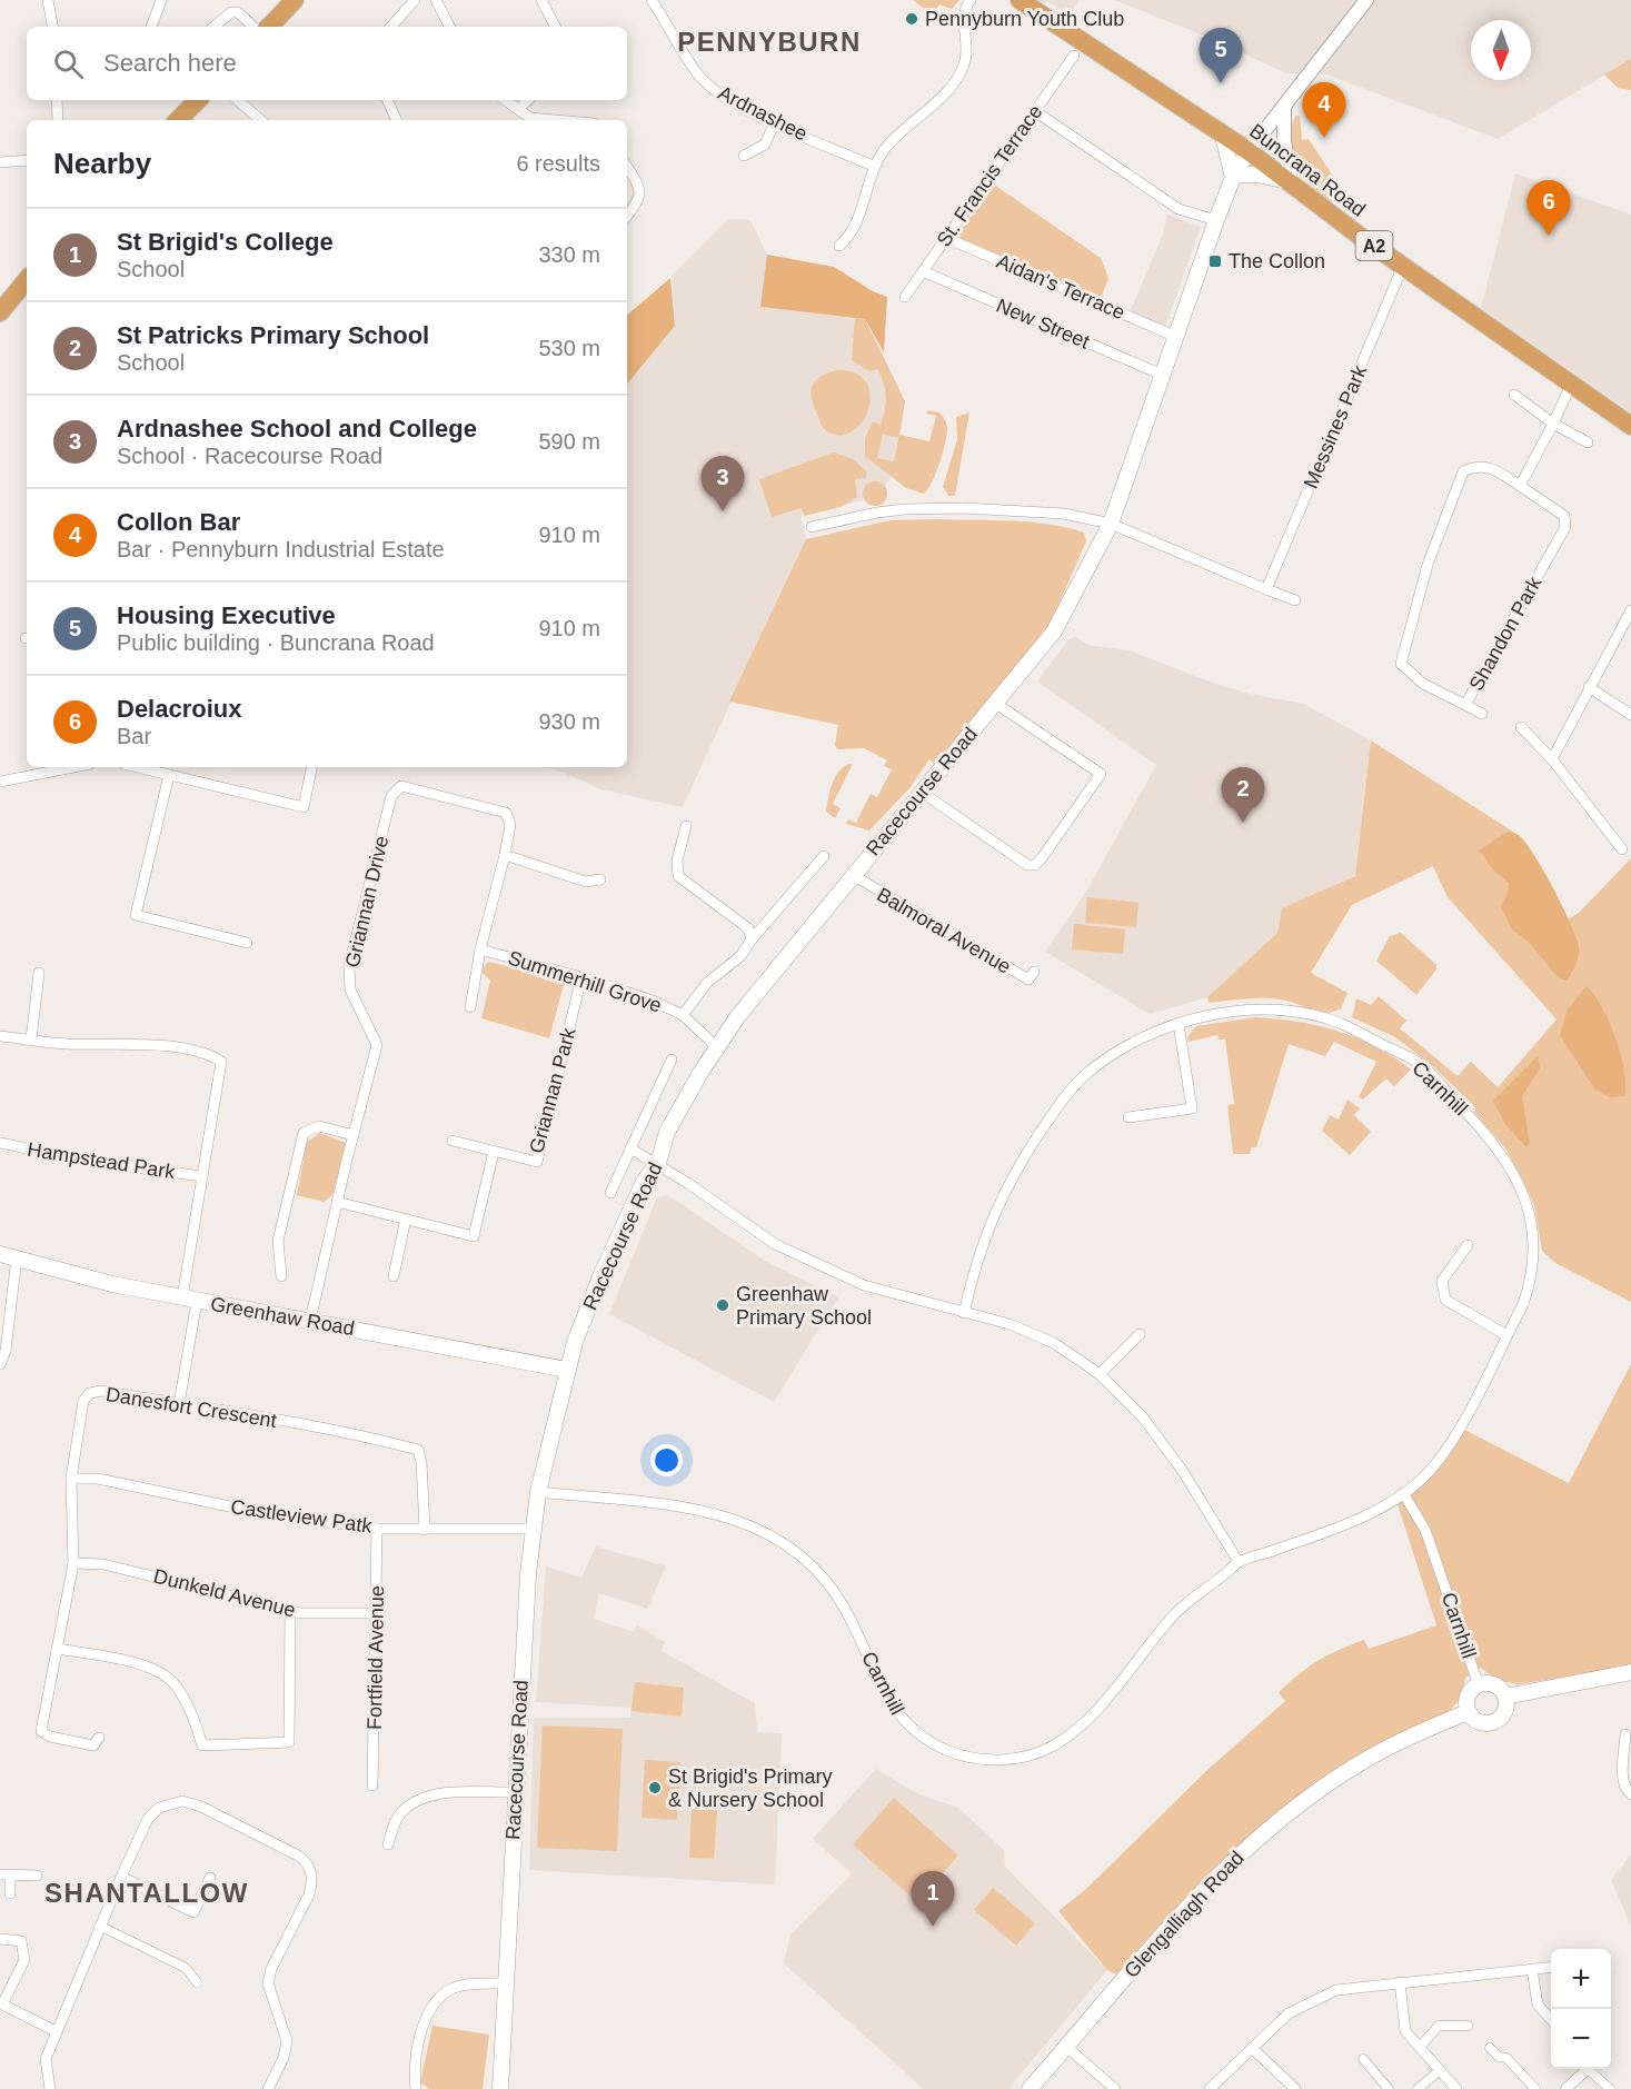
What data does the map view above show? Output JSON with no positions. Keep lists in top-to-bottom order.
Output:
{
  "streets": {
    "highway": ["Buncrana Road", "A2"],
    "main road": ["Racecourse Road", "Greenhaw Road", "Glengalliagh Road"],
    "street": [
      "Ardnashee",
      "St. Francis Terrace",
      "Aidan's Terrace",
      "New Street",
      "Messines Park",
      "Shandon Park",
      "Griannan Drive",
      "Balmoral Avenue",
      "Summerhill Grove",
      "Carnhill",
      "Griannan Park",
      "Hampstead Park",
      "Danesfort Crescent",
      "Castleview Patk",
      "Dunkeld Avenue",
      "Fortfield Avenue"
    ]
  },
  "crossings": [
    ["Buncrana Road", "Messines Park"],
    ["Buncrana Road", "Racecourse Road"],
    ["St. Francis Terrace", "Aidan's Terrace"],
    ["St. Francis Terrace", "New Street"],
    ["Aidan's Terrace", "Racecourse Road"],
    ["New Street", "Racecourse Road"],
    ["Racecourse Road", "Balmoral Avenue"],
    ["Racecourse Road", "Summerhill Grove"],
    ["Racecourse Road", "Carnhill"],
    ["Racecourse Road", "Greenhaw Road"],
    ["Racecourse Road", "Castleview Patk"],
    ["Griannan Drive", "Summerhill Grove"],
    ["Griannan Drive", "Greenhaw Road"],
    ["Summerhill Grove", "Griannan Park"],
    ["Carnhill", "Glengalliagh Road"],
    ["Hampstead Park", "Greenhaw Road"],
    ["Hampstead Park", "Danesfort Crescent"],
    ["Danesfort Crescent", "Castleview Patk"],
    ["Danesfort Crescent", "Dunkeld Avenue"],
    ["Castleview Patk", "Fortfield Avenue"],
    ["Dunkeld Avenue", "Fortfield Avenue"]
  ],
  "districts": ["PENNYBURN", "SHANTALLOW"],
  "places": {
    "other": ["Pennyburn Youth Club", "Greenhaw Primary School", "St Brigid's Primary & Nursery School"],
    "transit": ["The Collon"]
  },
  "north": "bottom",
  "page": {
    "search": "Search here",
    "pins": [
      "5",
      "4",
      "6",
      "3",
      "2",
      "1"
    ],
    "heading": ["Nearby", "6 results"],
    "list": [
      {
        "mark": "1",
        "name": "St Brigid's College",
        "note": "School",
        "value": "330 m"
      },
      {
        "mark": "2",
        "name": "St Patricks Primary School",
        "note": "School",
        "value": "530 m"
      },
      {
        "mark": "3",
        "name": "Ardnashee School and College",
        "note": "School · Racecourse Road",
        "value": "590 m"
      },
      {
        "mark": "4",
        "name": "Collon Bar",
        "note": "Bar · Pennyburn Industrial Estate",
        "value": "910 m"
      },
      {
        "mark": "5",
        "name": "Housing Executive",
        "note": "Public building · Buncrana Road",
        "value": "910 m"
      },
      {
        "mark": "6",
        "name": "Delacroiux",
        "note": "Bar",
        "value": "930 m"
      }
    ],
    "map_buttons": ["+", "−"]
  }
}
